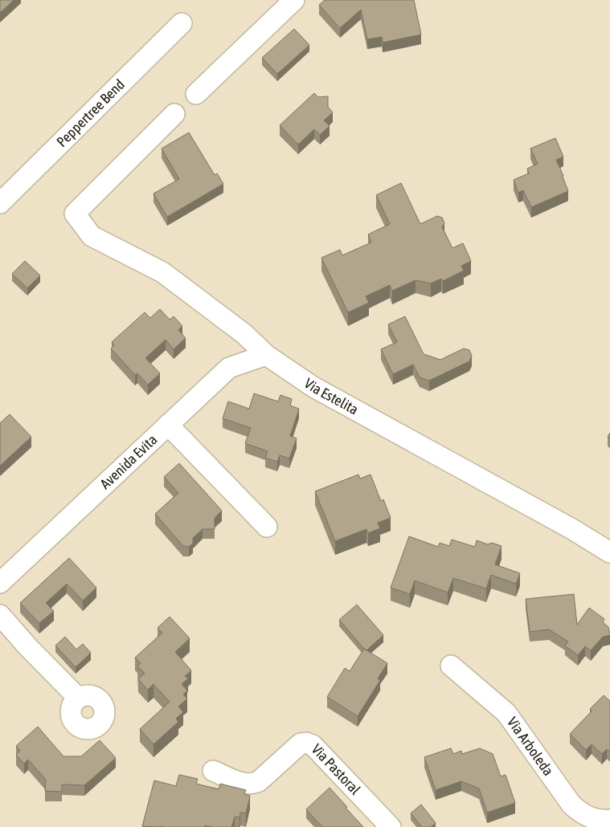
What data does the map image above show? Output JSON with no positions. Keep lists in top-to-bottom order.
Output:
{
  "streets": {
    "street": [
      "Peppertree Bend",
      "Via Estelita",
      "Avenida Evita",
      "Via Arboleda",
      "Via Pastoral"
    ]
  },
  "crossings": [
    ["Via Estelita", "Avenida Evita"]
  ]
}
